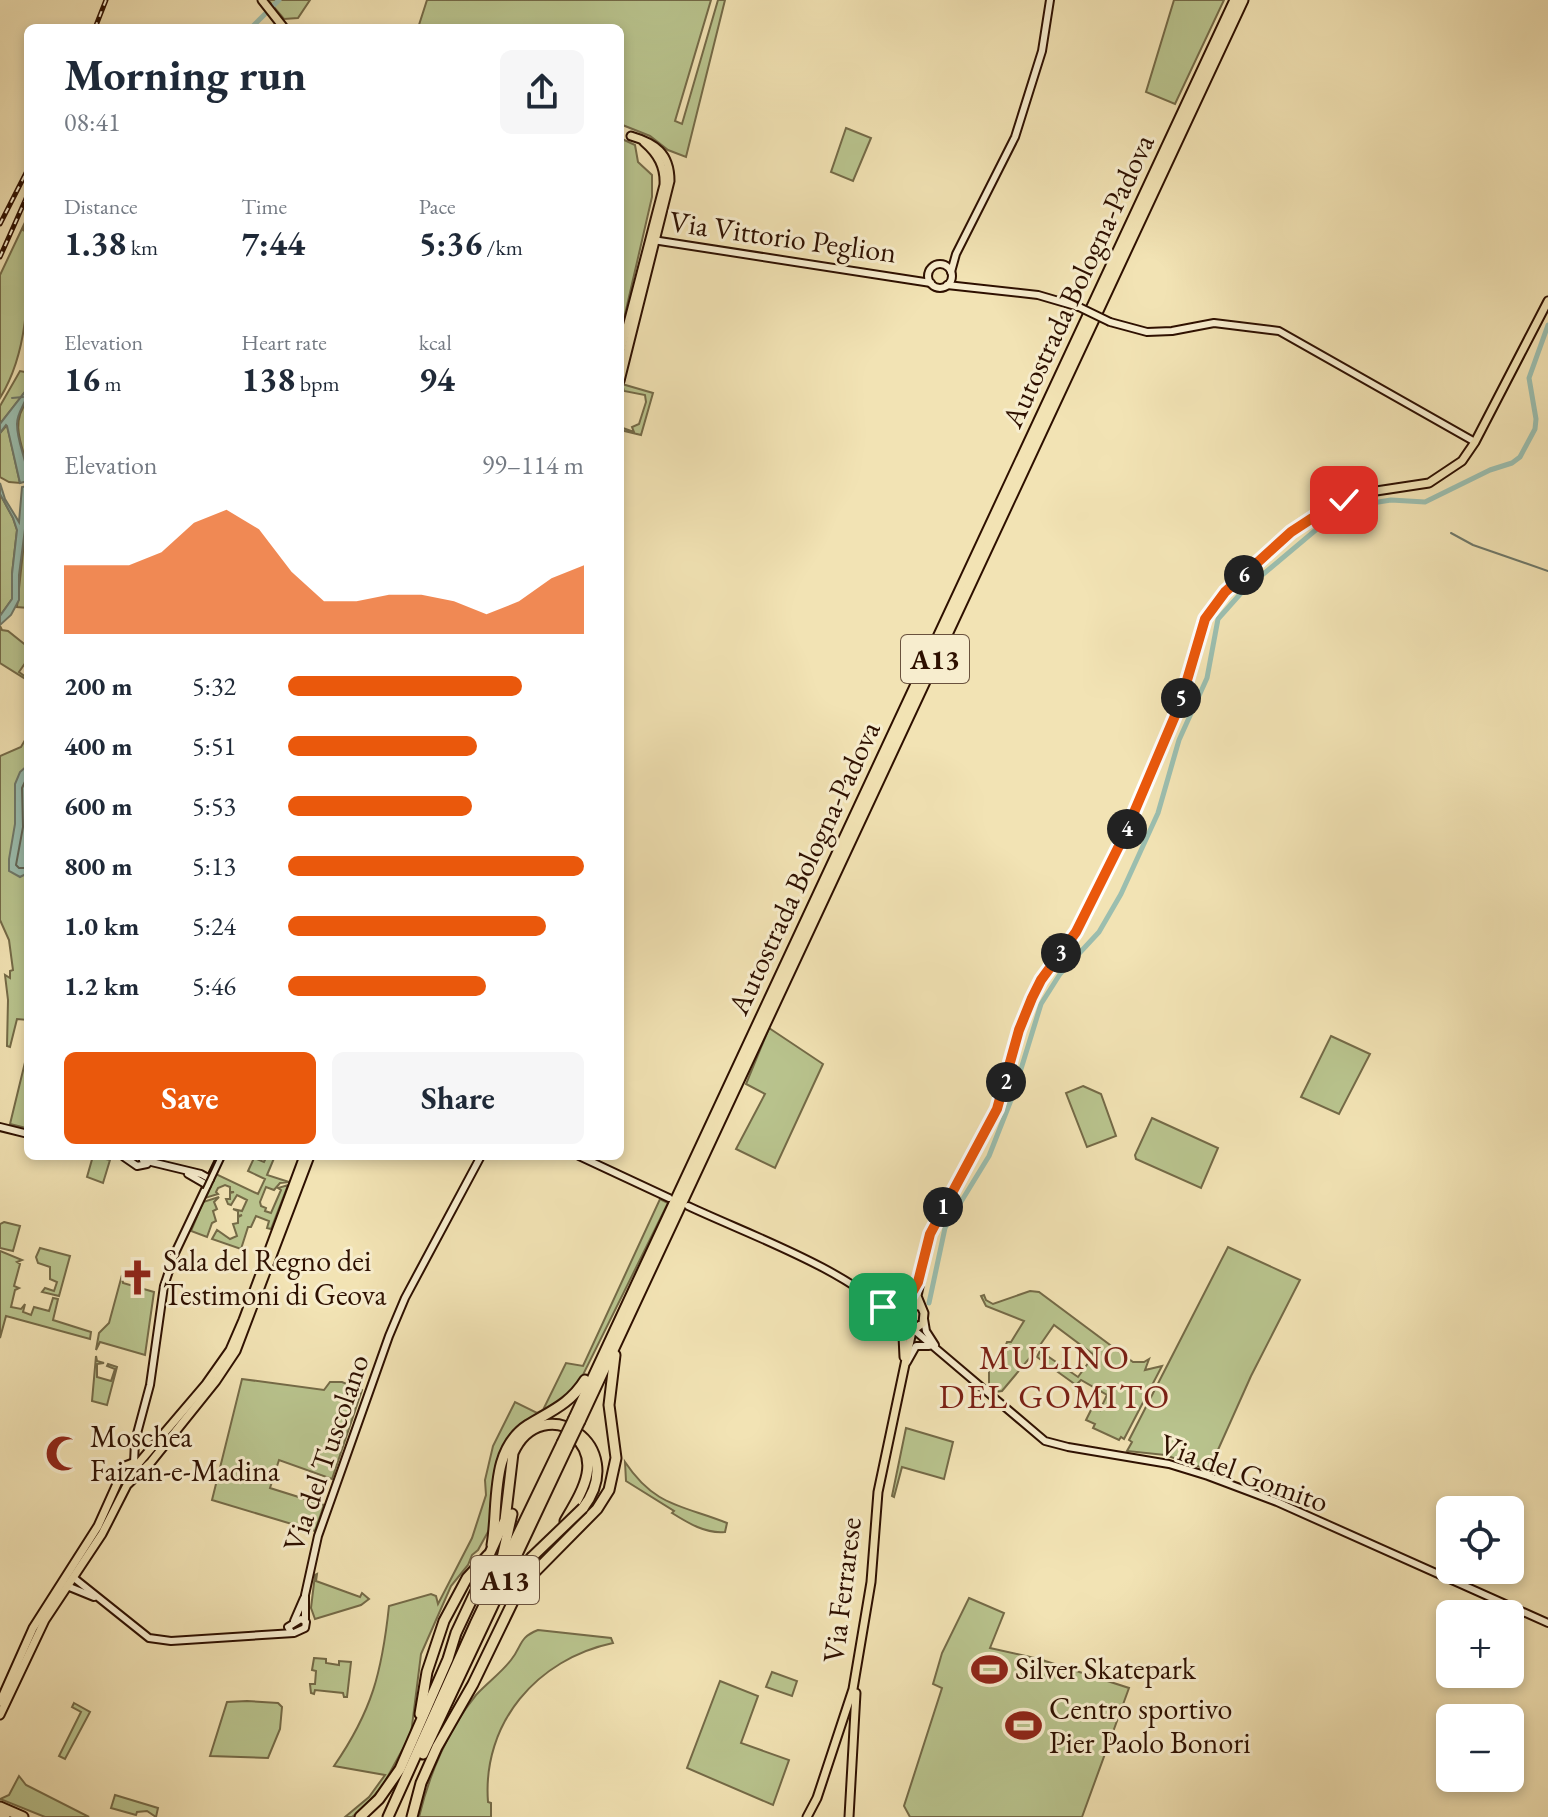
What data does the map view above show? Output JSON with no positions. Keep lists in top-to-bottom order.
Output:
{
  "streets": {
    "highway": ["Autostrada Bologna-Padova", "A13"],
    "main road": ["Via Ferrarese"],
    "street": ["Via Vittorio Peglion", "Via del Tuscolano", "Via del Gomito"]
  },
  "crossings": [
    ["Via del Gomito", "Via Ferrarese"]
  ],
  "districts": ["MULINO DEL GOMITO"],
  "places": {
    "church": ["Sala del Regno dei Testimoni di Geova"],
    "mosque": ["Moschea Faizan-e-Madina"],
    "sports": ["Silver Skatepark", "Centro sportivo Pier Paolo Bonori"]
  },
  "page": {
    "heading": ["Morning run", "08:41"],
    "stats": [
      ["Distance", "1.38 km"],
      ["Time", "7:44"],
      ["Pace", "5:36 /km"],
      ["Elevation", "16 m"],
      ["Heart rate", "138 bpm"],
      ["kcal", "94"]
    ],
    "chart": ["Elevation", "99–114 m"],
    "pins": [
      "6",
      "5",
      "4",
      "3",
      "2",
      "1"
    ],
    "list": [
      {
        "name": "200 m",
        "note": "5:32"
      },
      {
        "name": "400 m",
        "note": "5:51"
      },
      {
        "name": "600 m",
        "note": "5:53"
      },
      {
        "name": "800 m",
        "note": "5:13"
      },
      {
        "name": "1.0 km",
        "note": "5:24"
      },
      {
        "name": "1.2 km",
        "note": "5:46"
      }
    ],
    "buttons": ["Save", "Share"],
    "map_buttons": ["+", "−"]
  }
}
